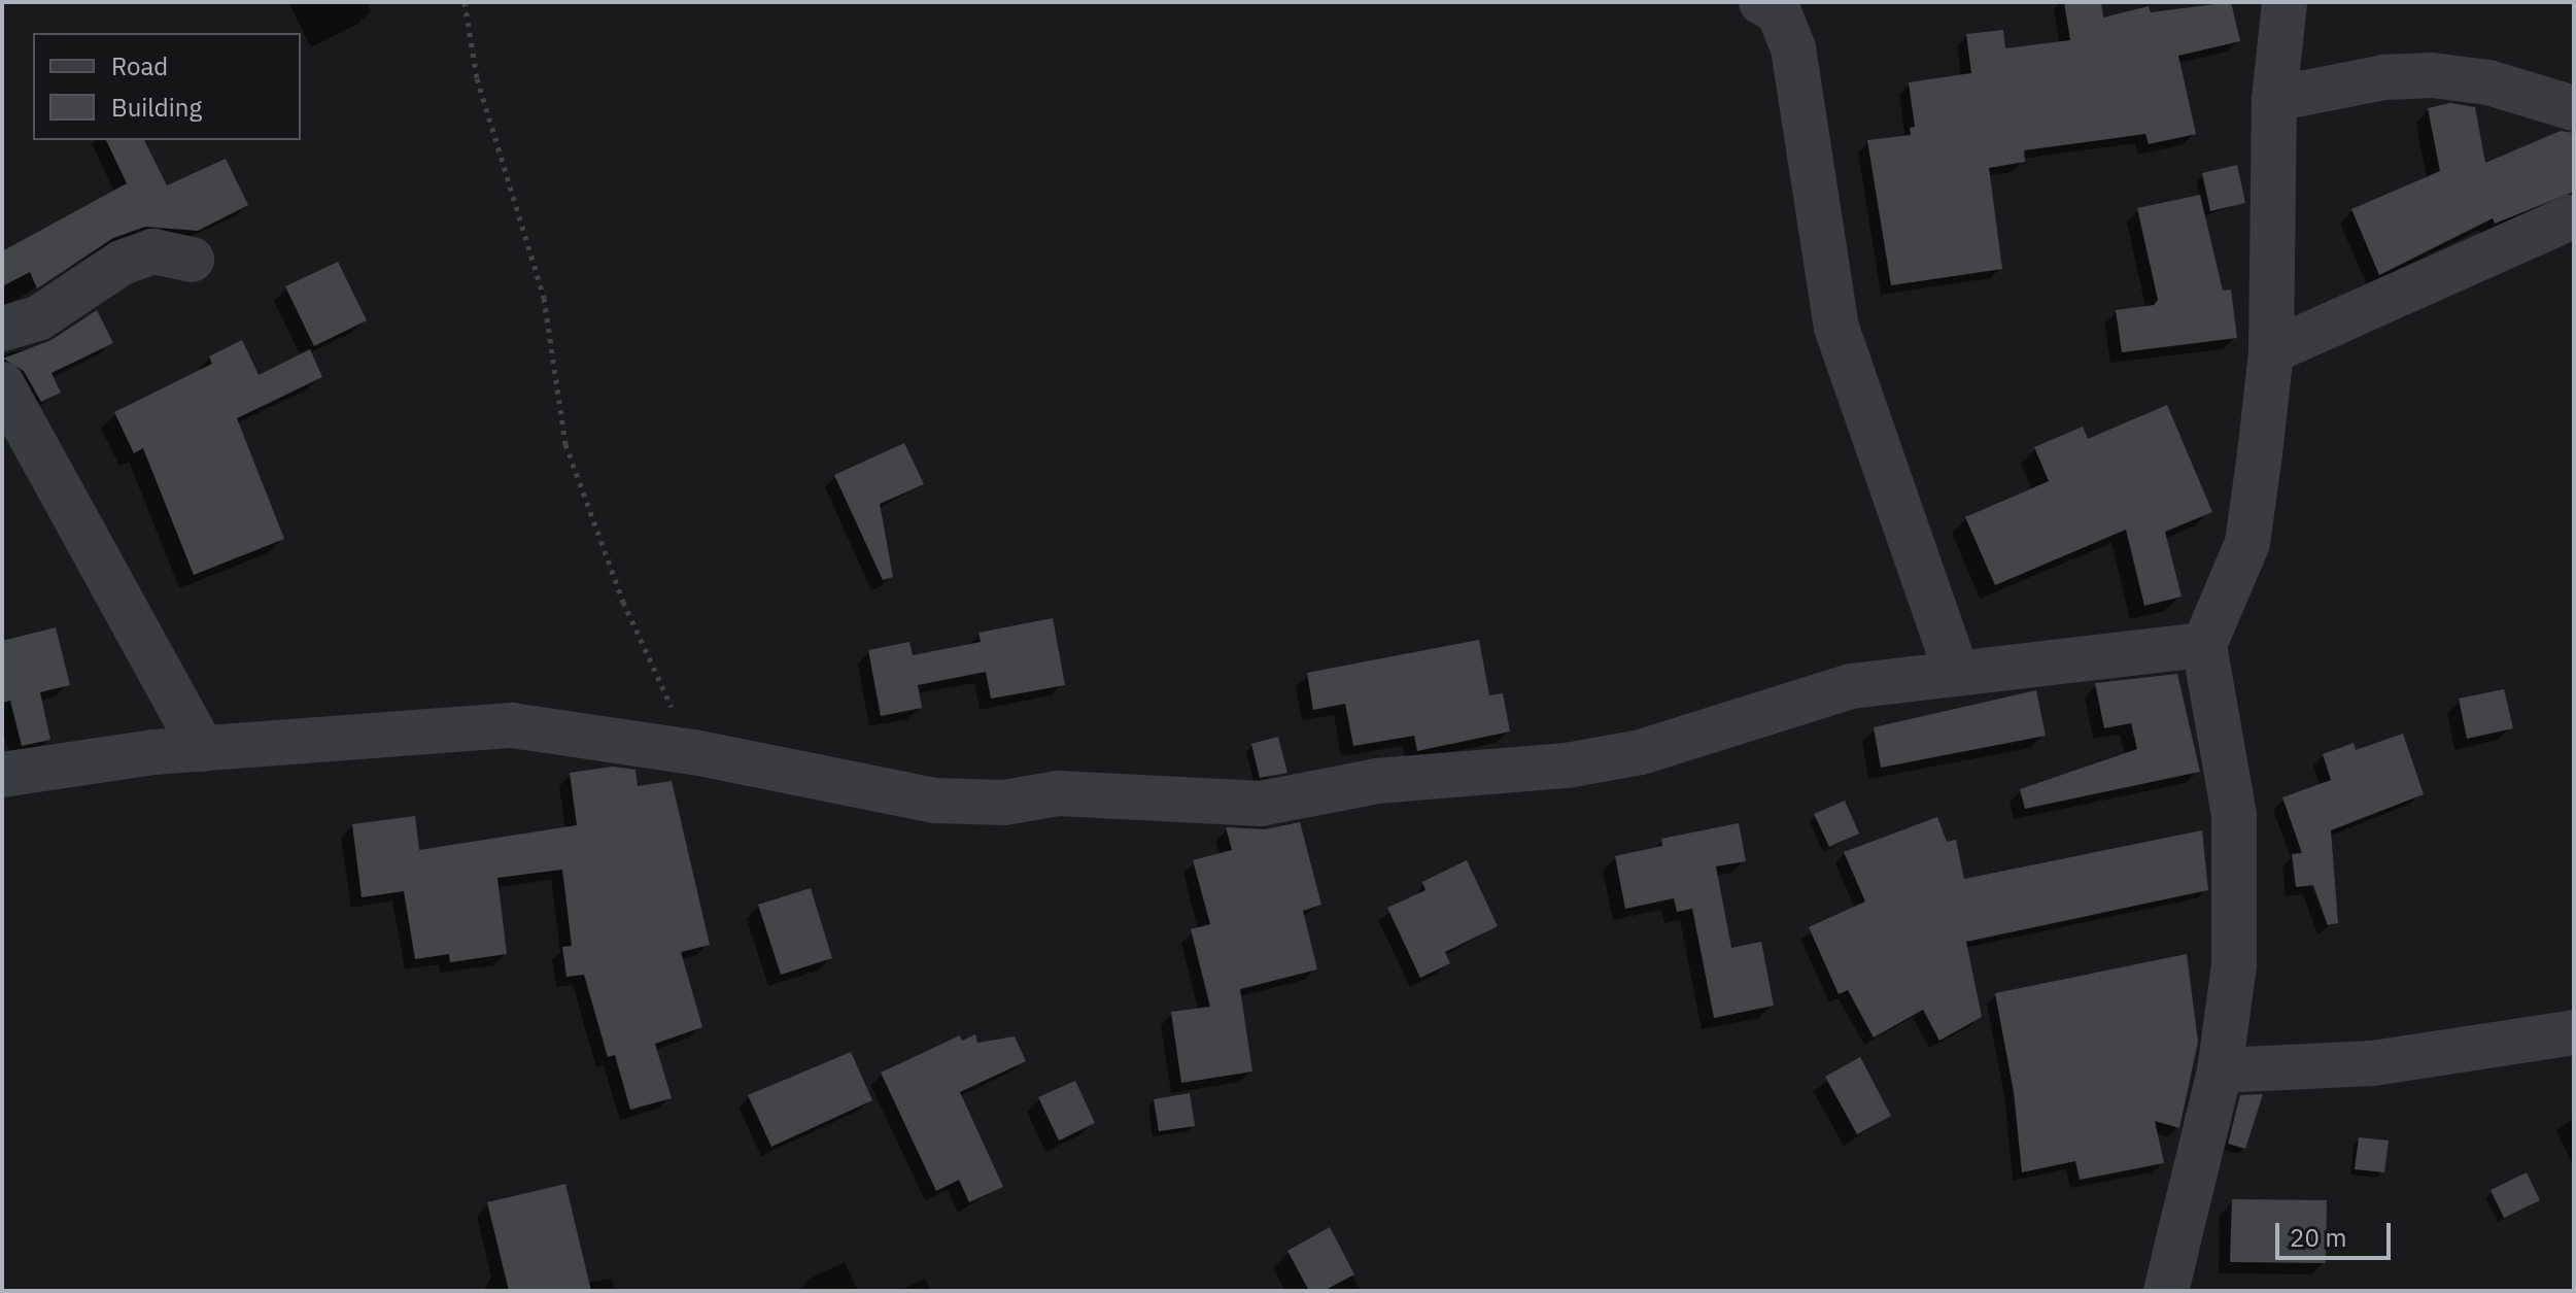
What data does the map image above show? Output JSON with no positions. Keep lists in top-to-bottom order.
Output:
{
  "legend": ["Road", "Building"],
  "scale_bar": "20 m"
}
